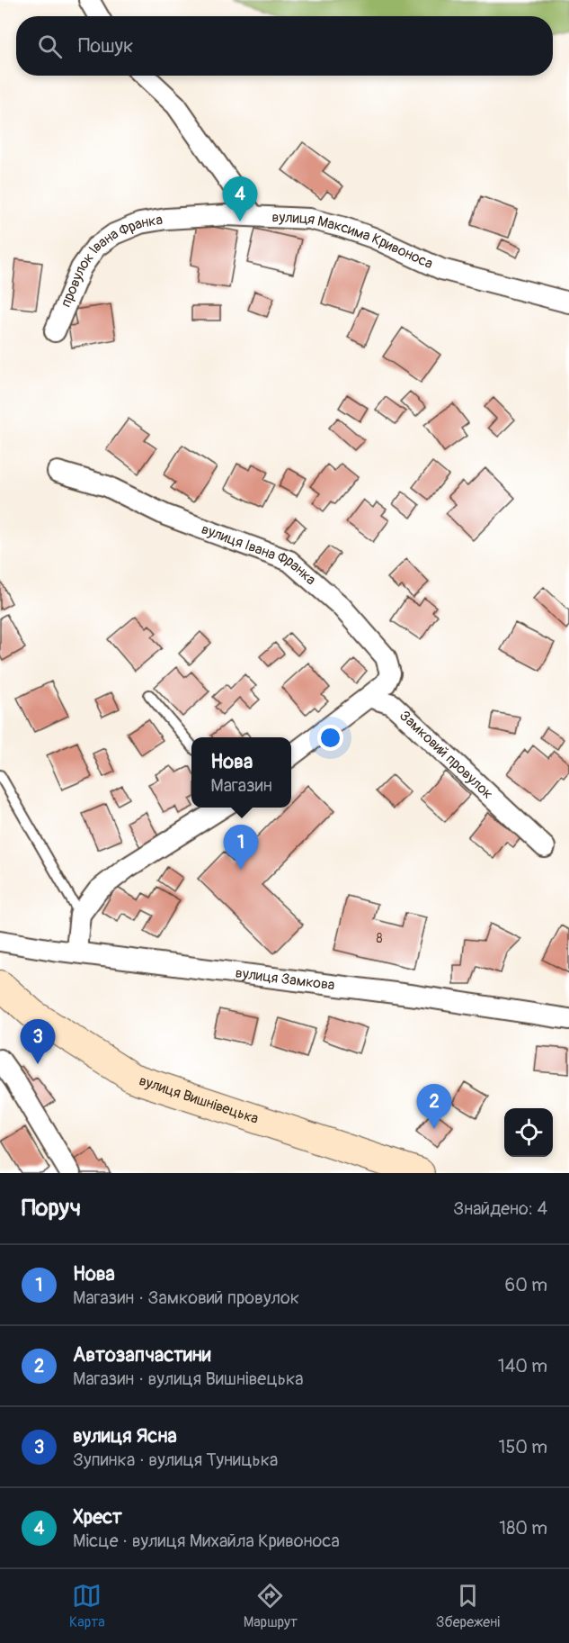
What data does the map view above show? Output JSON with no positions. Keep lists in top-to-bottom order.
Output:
{
  "streets": {
    "main road": ["вулиця Вишнівецька"],
    "street": [
      "вулиця Максима Кривоноса",
      "провулок Івана Франка",
      "вулиця Івана Франка",
      "Замковий провулок",
      "вулиця Замкова"
    ]
  },
  "crossings": [
    ["вулиця Максима Кривоноса", "провулок Івана Франка"],
    ["вулиця Івана Франка", "Замковий провулок"]
  ],
  "house_numbers": ["8"],
  "page": {
    "search": "Пошук",
    "pins": [
      "4",
      "1",
      "3",
      "2"
    ],
    "popup": ["Нова", "Магазин"],
    "heading": ["Поруч", "Знайдено: 4"],
    "list": [
      {
        "mark": "1",
        "name": "Нова",
        "note": "Магазин · Замковий провулок",
        "value": "60 m"
      },
      {
        "mark": "2",
        "name": "Автозапчастини",
        "note": "Магазин · вулиця Вишнівецька",
        "value": "140 m"
      },
      {
        "mark": "3",
        "name": "вулиця Ясна",
        "note": "Зупинка · вулиця Туницька",
        "value": "150 m"
      },
      {
        "mark": "4",
        "name": "Хрест",
        "note": "Місце · вулиця Михайла Кривоноса",
        "value": "180 m"
      }
    ],
    "nav": ["Карта", "Маршрут", "Збережені"]
  }
}
